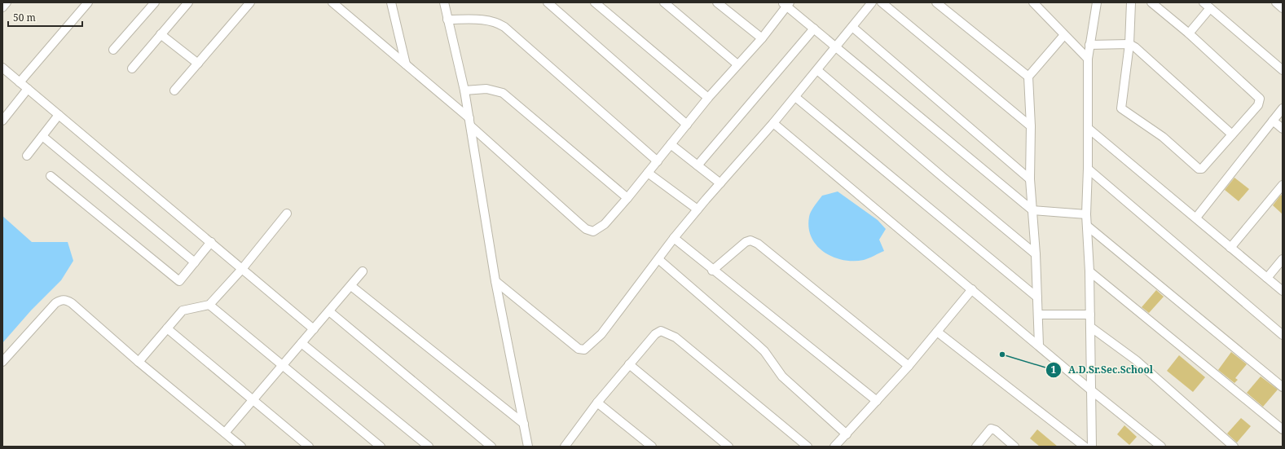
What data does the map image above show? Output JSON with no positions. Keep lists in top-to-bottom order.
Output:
{
  "places": ["A.D.Sr.Sec.School"],
  "scale_bar": "50 m"
}
